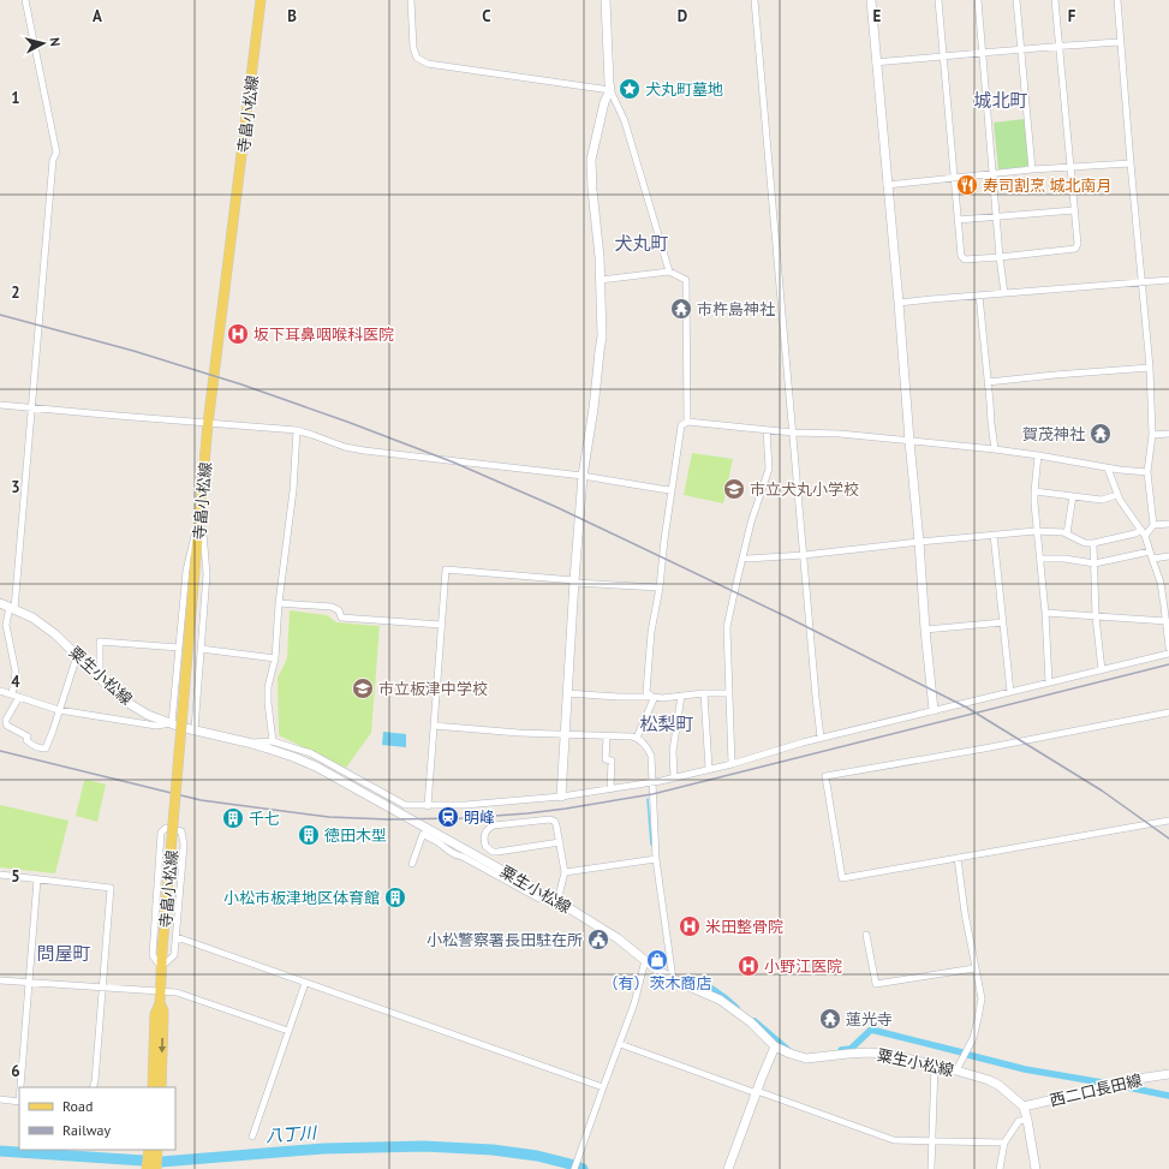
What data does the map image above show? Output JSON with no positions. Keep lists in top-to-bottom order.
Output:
{
  "streets": {
    "main road": ["寺畠小松線"],
    "street": ["粟生小松線", "西二口長田線"]
  },
  "crossings": [
    ["粟生小松線", "西二口長田線"]
  ],
  "districts": [
    "城北町",
    "犬丸町",
    "松梨町",
    "問屋町"
  ],
  "water": ["八丁川"],
  "places": {
    "place": ["犬丸町墓地"],
    "restaurant": ["寿司割烹 城北南月"],
    "temple": ["市杵島神社", "賀茂神社", "蓮光寺"],
    "hospital": ["坂下耳鼻咽喉科医院", "米田整骨院", "小野江医院"],
    "school or university": ["市立犬丸小学校", "市立板津中学校"],
    "station": ["明峰"],
    "building": ["千七", "徳田木型", "小松市板津地区体育館"],
    "public building": ["小松警察署長田駐在所"],
    "shop": ["（有）茨木商店"]
  },
  "legend": ["Road", "Railway"],
  "north": "right",
  "grid": {
    "columns": [
      "A",
      "B",
      "C",
      "D",
      "E",
      "F"
    ],
    "rows": [
      "1",
      "2",
      "3",
      "4",
      "5",
      "6"
    ]
  }
}
